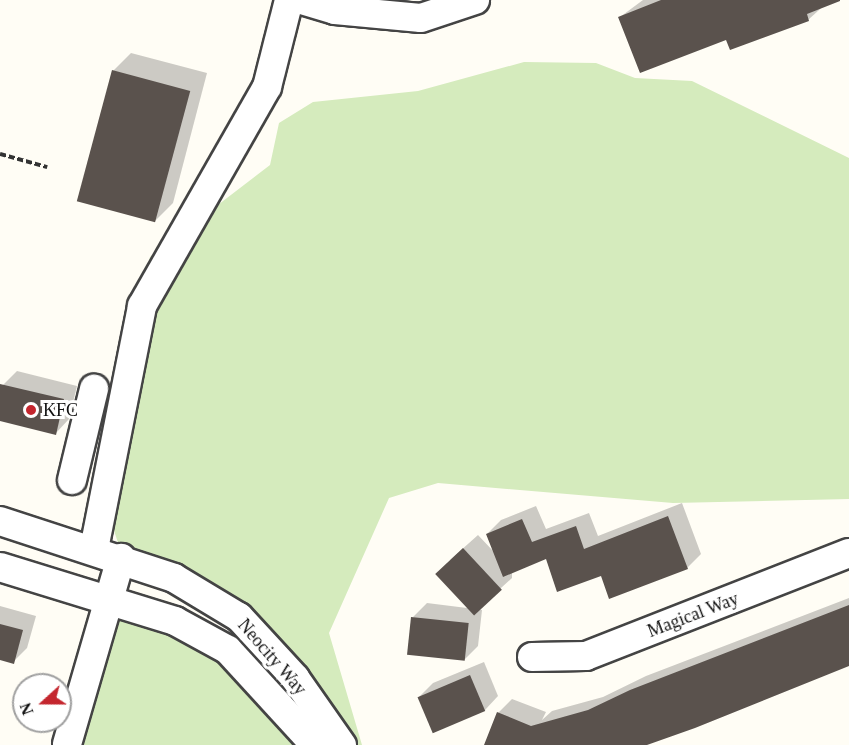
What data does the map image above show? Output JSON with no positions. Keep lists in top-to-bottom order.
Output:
{
  "streets": {
    "street": ["Magical Way", "Neocity Way"]
  },
  "places": ["KFC"],
  "north": "left"
}
